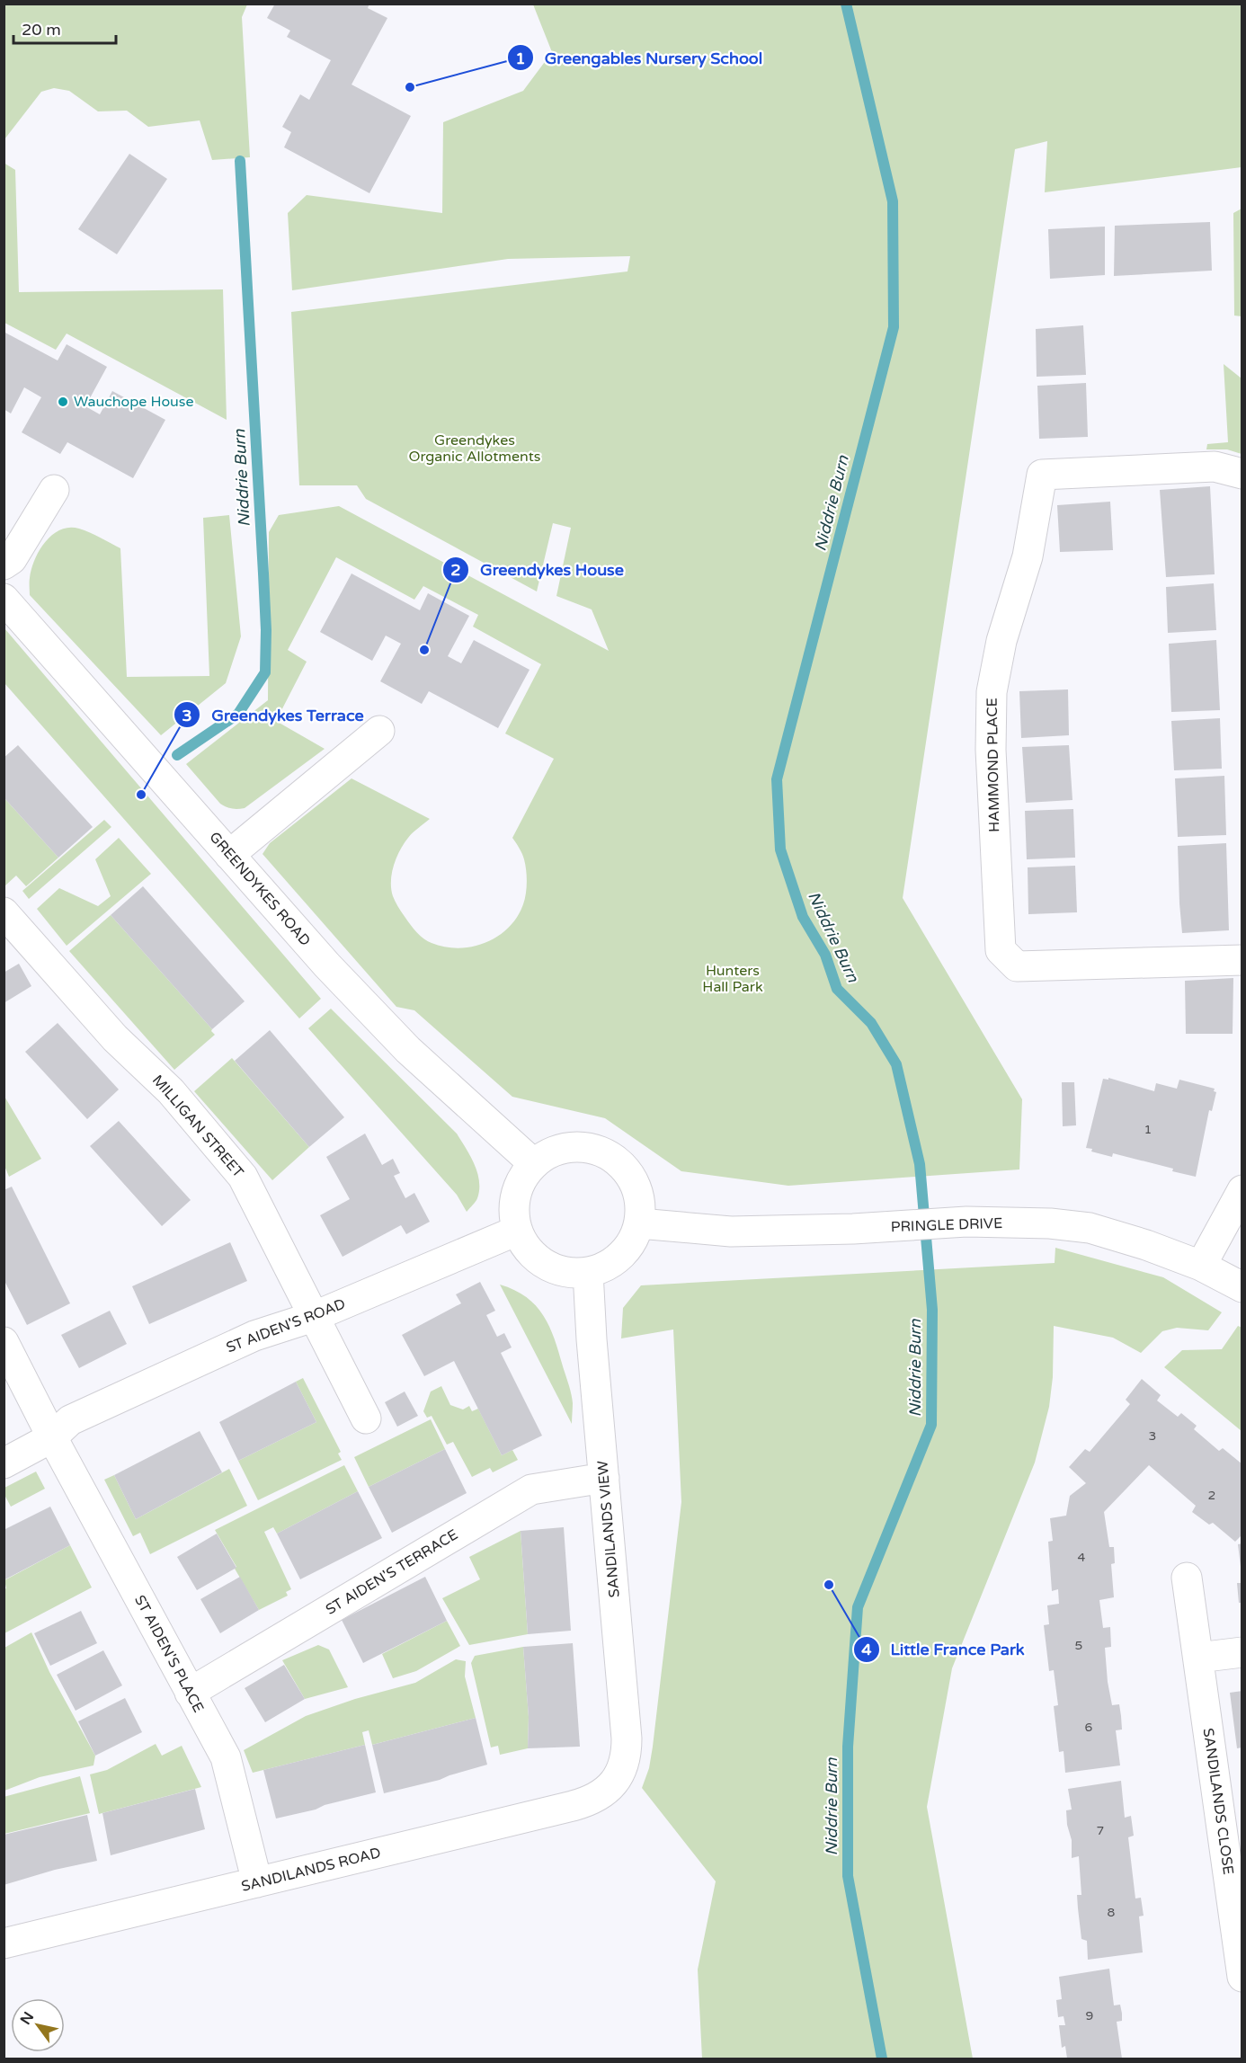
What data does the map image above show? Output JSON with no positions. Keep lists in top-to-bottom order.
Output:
{
  "streets": {
    "street": [
      "HAMMOND PLACE",
      "GREENDYKES ROAD",
      "MILLIGAN STREET",
      "PRINGLE DRIVE",
      "ST AIDEN'S ROAD",
      "SANDILANDS VIEW",
      "ST AIDEN'S TERRACE",
      "ST AIDEN'S PLACE",
      "SANDILANDS CLOSE",
      "SANDILANDS ROAD"
    ]
  },
  "crossings": [
    ["GREENDYKES ROAD", "PRINGLE DRIVE"],
    ["GREENDYKES ROAD", "ST AIDEN'S ROAD"],
    ["GREENDYKES ROAD", "SANDILANDS VIEW"],
    ["MILLIGAN STREET", "ST AIDEN'S ROAD"],
    ["PRINGLE DRIVE", "ST AIDEN'S ROAD"],
    ["PRINGLE DRIVE", "SANDILANDS VIEW"],
    ["ST AIDEN'S ROAD", "SANDILANDS VIEW"],
    ["ST AIDEN'S ROAD", "ST AIDEN'S PLACE"],
    ["SANDILANDS VIEW", "ST AIDEN'S TERRACE"],
    ["SANDILANDS VIEW", "SANDILANDS ROAD"],
    ["ST AIDEN'S TERRACE", "ST AIDEN'S PLACE"],
    ["ST AIDEN'S PLACE", "SANDILANDS ROAD"]
  ],
  "water": ["Niddrie Burn"],
  "parks": ["Greendykes Organic Allotments", "Hunters Hall Park"],
  "places": [
    "Greengables Nursery School",
    "Wauchope House",
    "Greendykes House",
    "Greendykes Terrace",
    "Little France Park"
  ],
  "house_numbers": [
    "1",
    "3",
    "2",
    "4",
    "5",
    "6",
    "7",
    "8",
    "9"
  ],
  "scale_bar": "20 m",
  "north": "top left"
}
